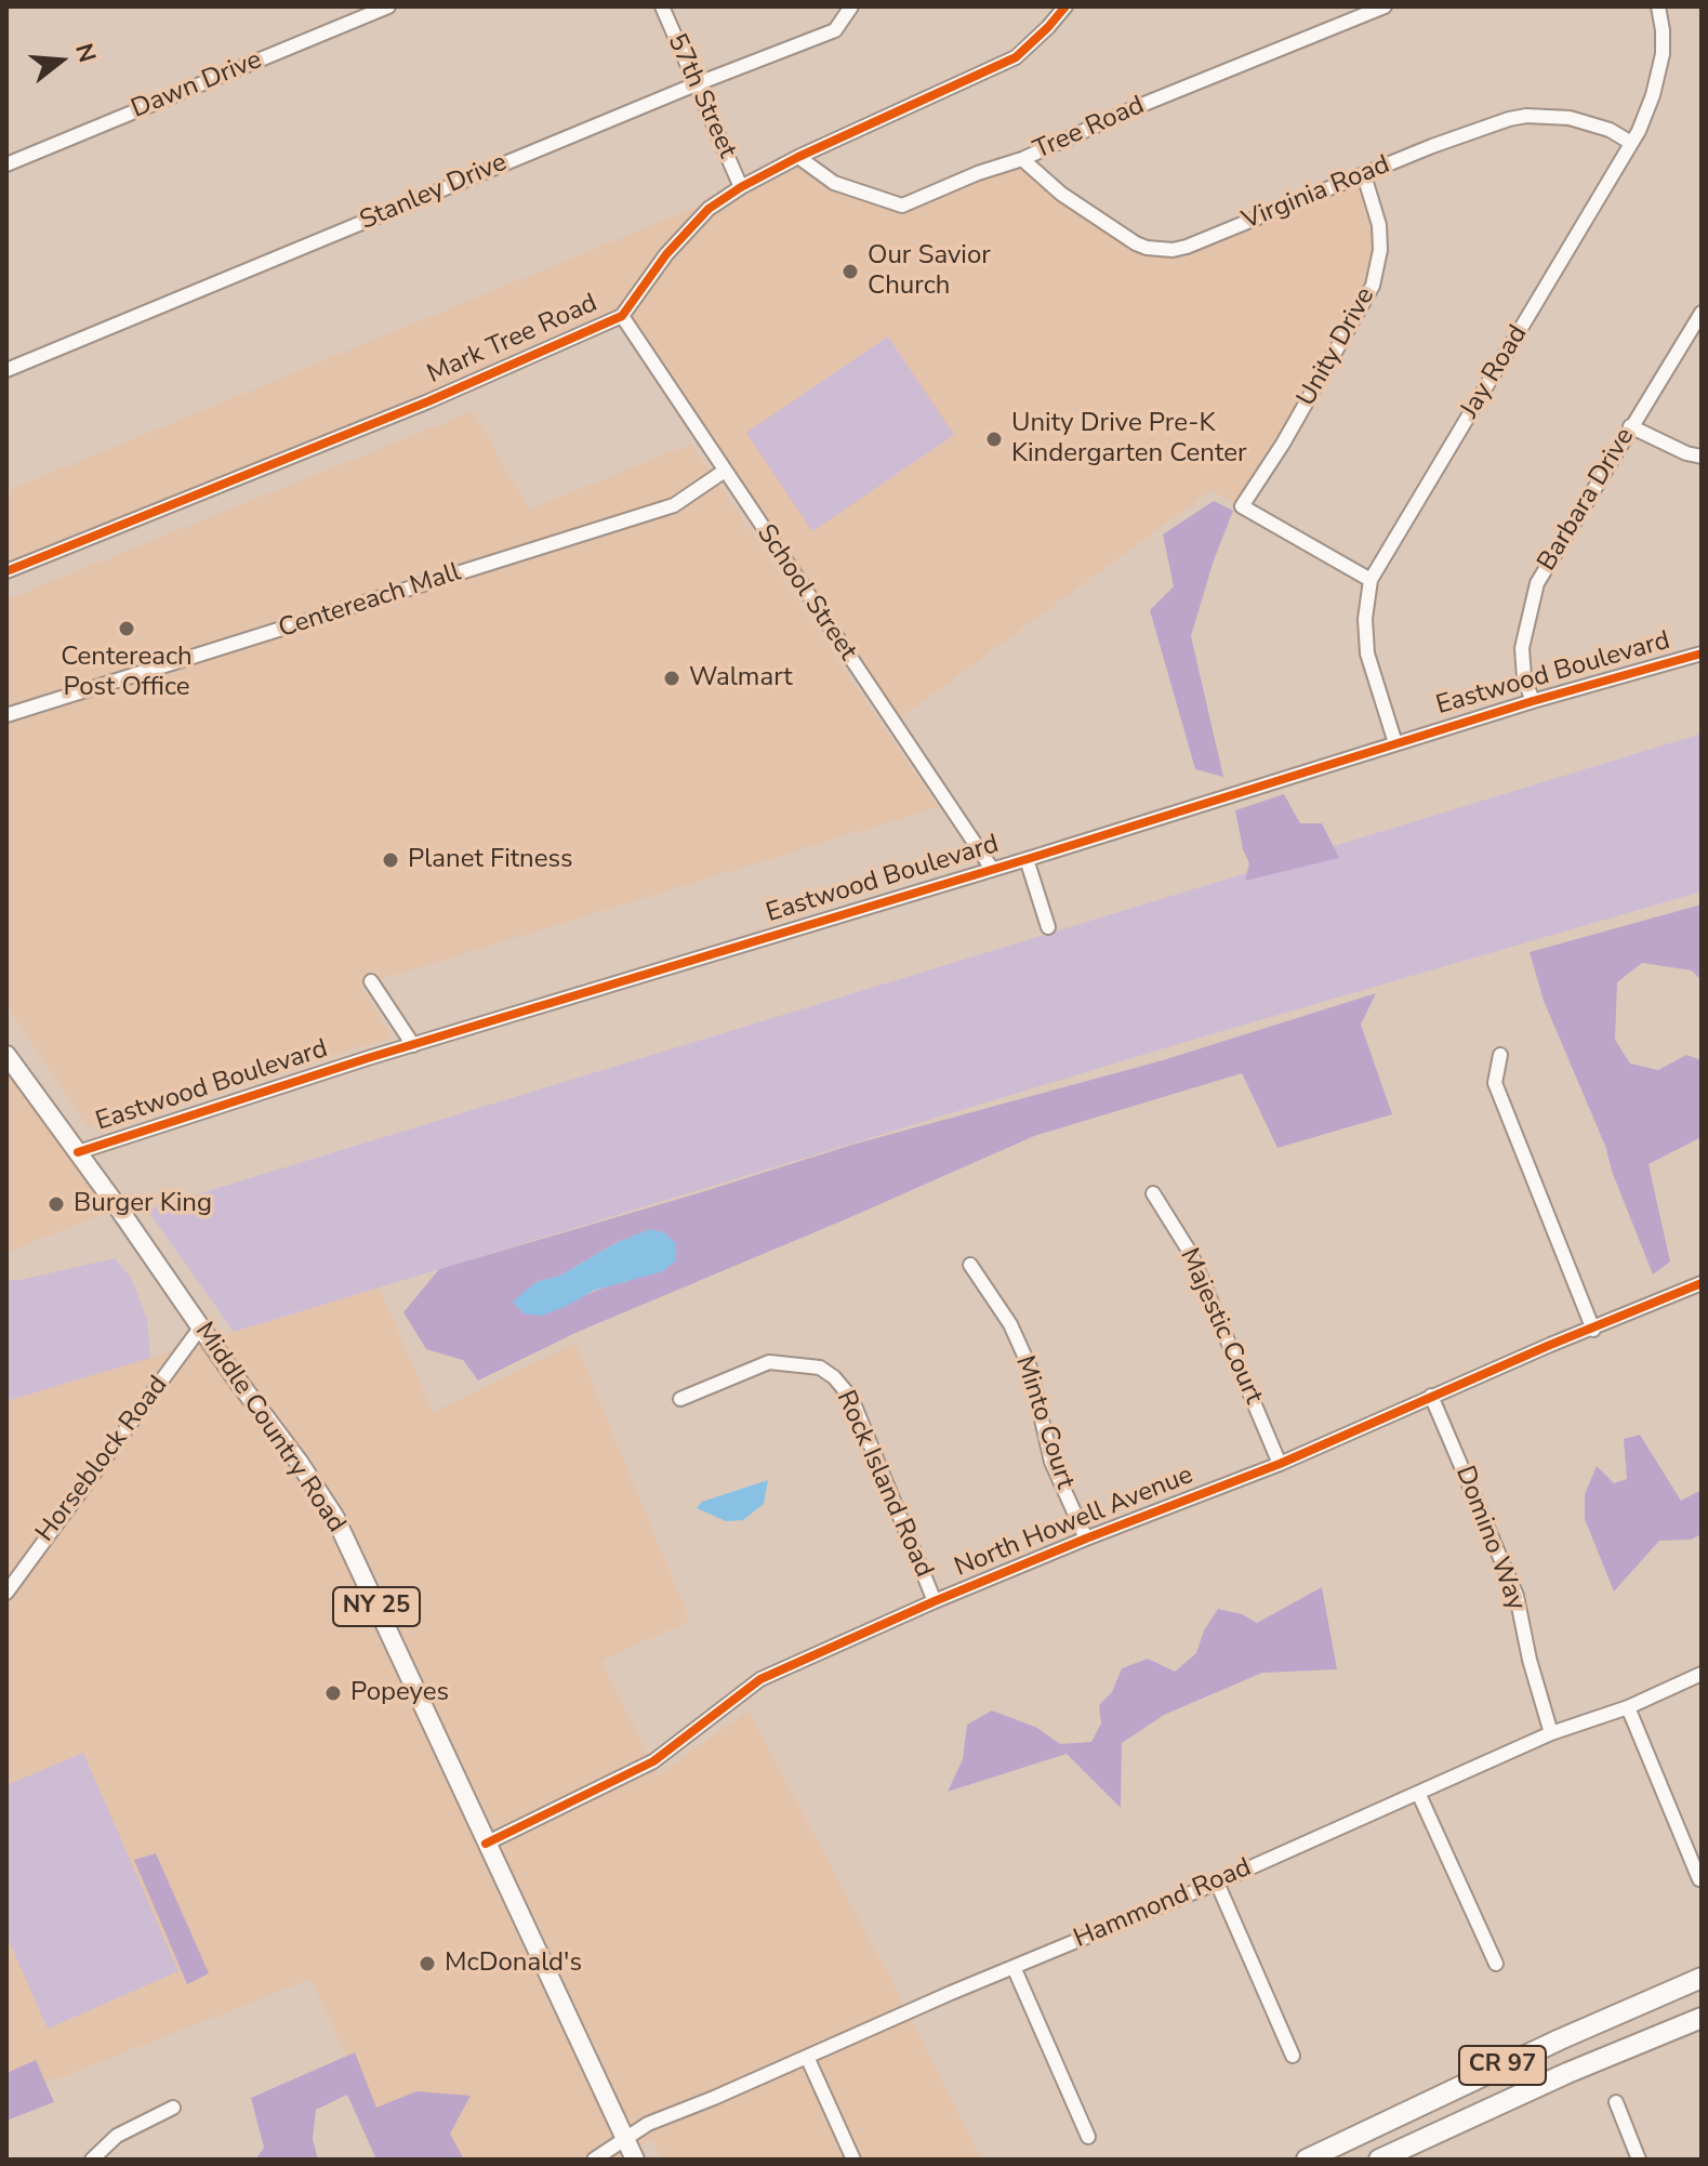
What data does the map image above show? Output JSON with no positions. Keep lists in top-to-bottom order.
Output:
{
  "streets": {
    "highway": ["CR 97"],
    "main road": ["Middle Country Road", "NY 25"],
    "street": [
      "Dawn Drive",
      "57th Street",
      "Tree Road",
      "Stanley Drive",
      "Virginia Road",
      "Mark Tree Road",
      "Unity Drive",
      "Jay Road",
      "Barbara Drive",
      "School Street",
      "Centereach Mall",
      "Eastwood Boulevard",
      "Majestic Court",
      "Minto Court",
      "Horseblock Road",
      "Rock Island Road",
      "North Howell Avenue",
      "Domino Way",
      "Hammond Road"
    ]
  },
  "crossings": [
    ["57th Street", "Stanley Drive"],
    ["57th Street", "Mark Tree Road"],
    ["Tree Road", "Virginia Road"],
    ["Tree Road", "Mark Tree Road"],
    ["Virginia Road", "Unity Drive"],
    ["Virginia Road", "Jay Road"],
    ["Mark Tree Road", "School Street"],
    ["Unity Drive", "Jay Road"],
    ["Jay Road", "Eastwood Boulevard"],
    ["Barbara Drive", "Eastwood Boulevard"],
    ["School Street", "Centereach Mall"],
    ["School Street", "Eastwood Boulevard"],
    ["Eastwood Boulevard", "Middle Country Road"],
    ["Majestic Court", "North Howell Avenue"],
    ["Minto Court", "North Howell Avenue"],
    ["Middle Country Road", "Horseblock Road"],
    ["Middle Country Road", "North Howell Avenue"],
    ["Middle Country Road", "Hammond Road"],
    ["Rock Island Road", "North Howell Avenue"],
    ["North Howell Avenue", "Domino Way"],
    ["Domino Way", "Hammond Road"]
  ],
  "places": [
    "Our Savior Church",
    "Unity Drive Pre-K Kindergarten Center",
    "Centereach Post Office",
    "Walmart",
    "Planet Fitness",
    "Burger King",
    "Popeyes",
    "McDonald's"
  ],
  "north": "right"
}
